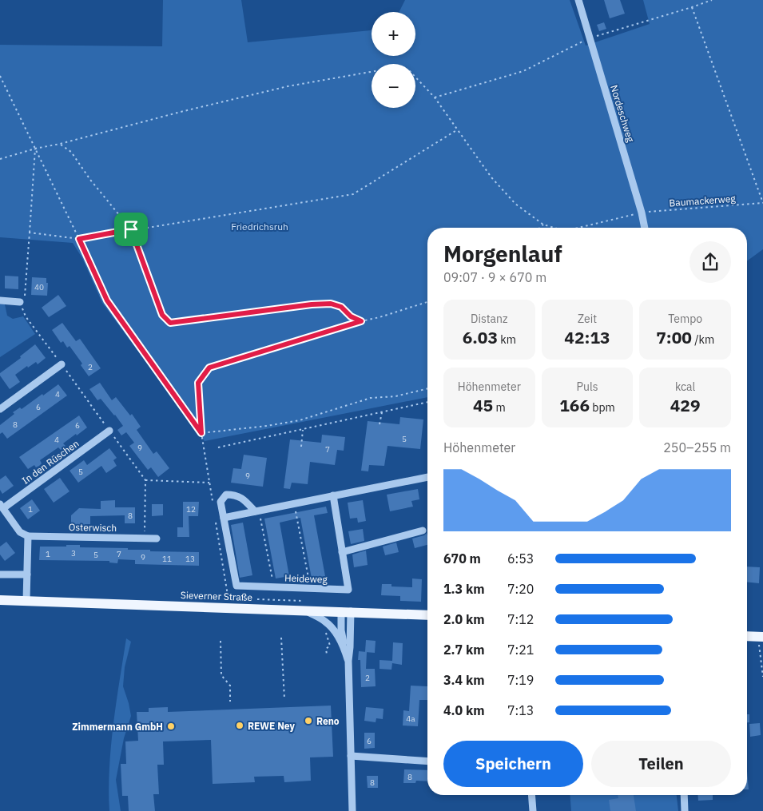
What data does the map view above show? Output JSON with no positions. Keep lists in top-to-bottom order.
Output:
{
  "streets": {
    "main road": ["Sieverner Straße"],
    "street": [
      "Nordeschweg",
      "In den Rüschen",
      "Osterwisch",
      "Heideweg"
    ],
    "path": ["Baumackerweg"]
  },
  "crossings": [
    ["Nordeschweg", "Baumackerweg"]
  ],
  "parks": ["Friedrichsruh"],
  "places": ["Reno", "REWE Ney", "Zimmermann GmbH"],
  "house_numbers": [
    "40",
    "2",
    "4",
    "6",
    "8",
    "6",
    "5",
    "4",
    "9",
    "7",
    "5",
    "9",
    "1",
    "12",
    "8",
    "3",
    "1",
    "7",
    "5",
    "9",
    "11",
    "13",
    "2",
    "4a",
    "6",
    "8",
    "8"
  ],
  "page": {
    "map_buttons": ["+", "−"],
    "heading": ["Morgenlauf", "09:07 · 9 × 670 m"],
    "stats": [
      ["Distanz", "6.03 km"],
      ["Zeit", "42:13"],
      ["Tempo", "7:00 /km"],
      ["Höhenmeter", "45 m"],
      ["Puls", "166 bpm"],
      ["kcal", "429"]
    ],
    "chart": ["Höhenmeter", "250–255 m"],
    "list": [
      {
        "name": "670 m",
        "note": "6:53"
      },
      {
        "name": "1.3 km",
        "note": "7:20"
      },
      {
        "name": "2.0 km",
        "note": "7:12"
      },
      {
        "name": "2.7 km",
        "note": "7:21"
      },
      {
        "name": "3.4 km",
        "note": "7:19"
      },
      {
        "name": "4.0 km",
        "note": "7:13"
      }
    ],
    "buttons": ["Speichern", "Teilen"]
  }
}
